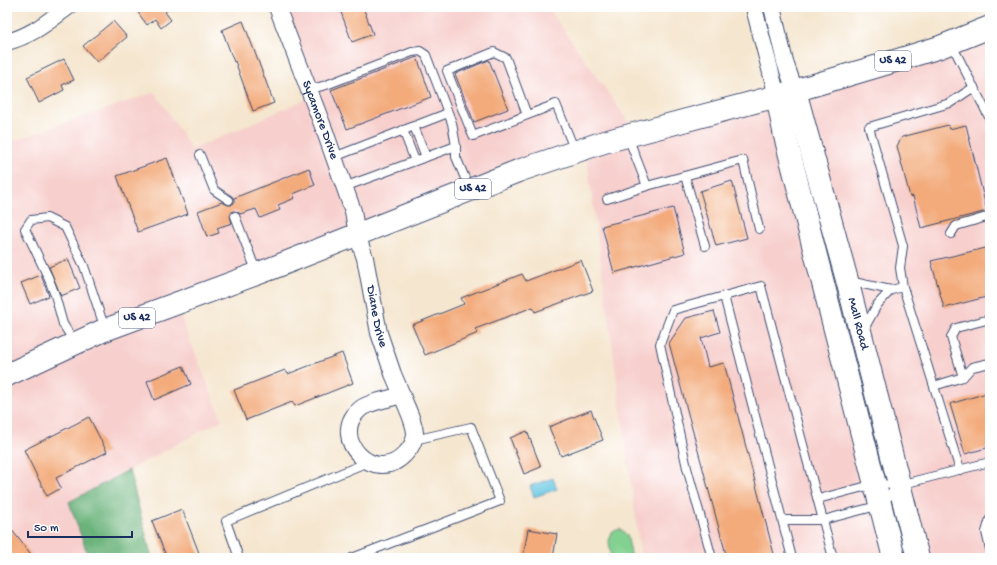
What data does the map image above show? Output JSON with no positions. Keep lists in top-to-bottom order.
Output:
{
  "streets": {
    "main road": ["US 42", "Mall Road"],
    "street": ["Sycamore Drive", "Diane Drive"]
  },
  "crossings": [
    ["US 42", "Sycamore Drive"],
    ["US 42", "Diane Drive"],
    ["US 42", "Mall Road"],
    ["Sycamore Drive", "Diane Drive"]
  ],
  "scale_bar": "50 m"
}
